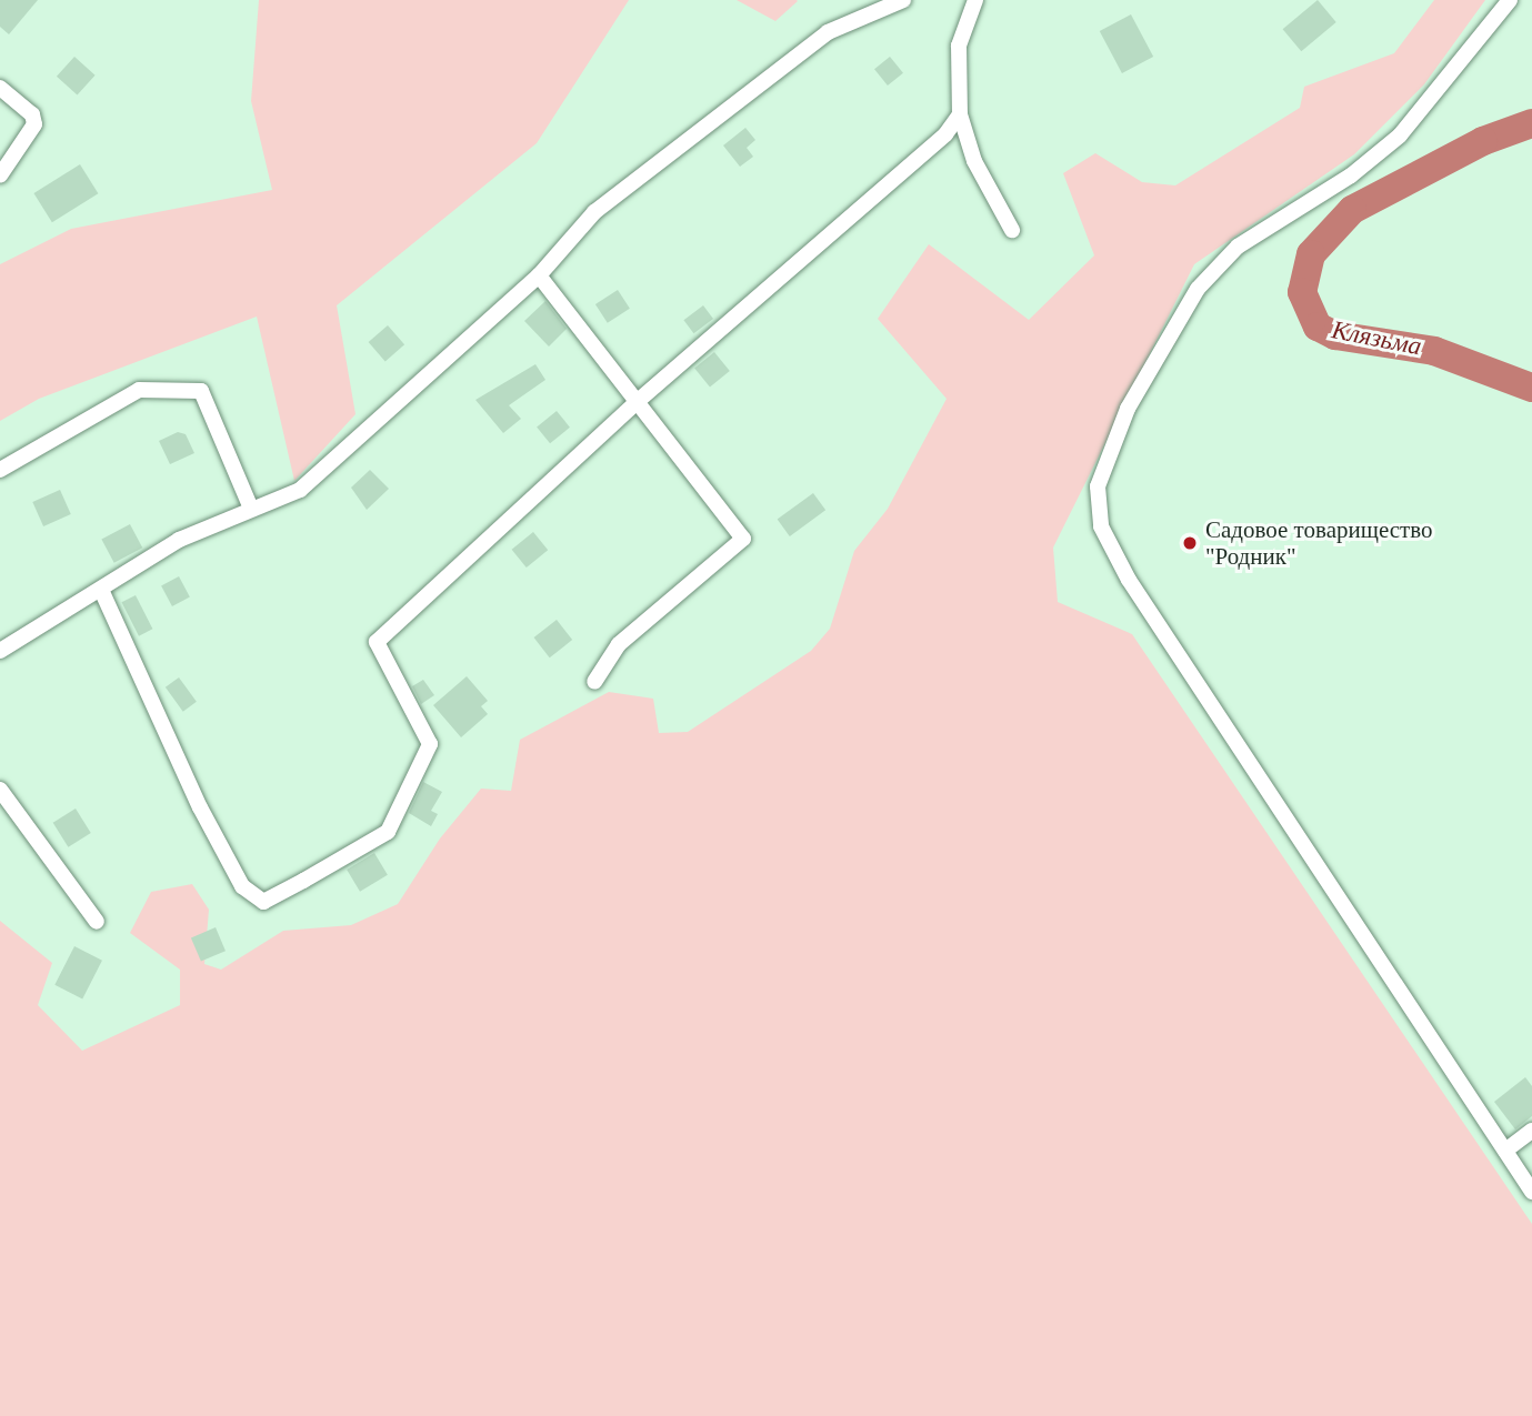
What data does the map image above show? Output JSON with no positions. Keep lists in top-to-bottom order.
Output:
{
  "water": ["Клязьма"],
  "places": ["Садовое товарищество \"Родник\""]
}
